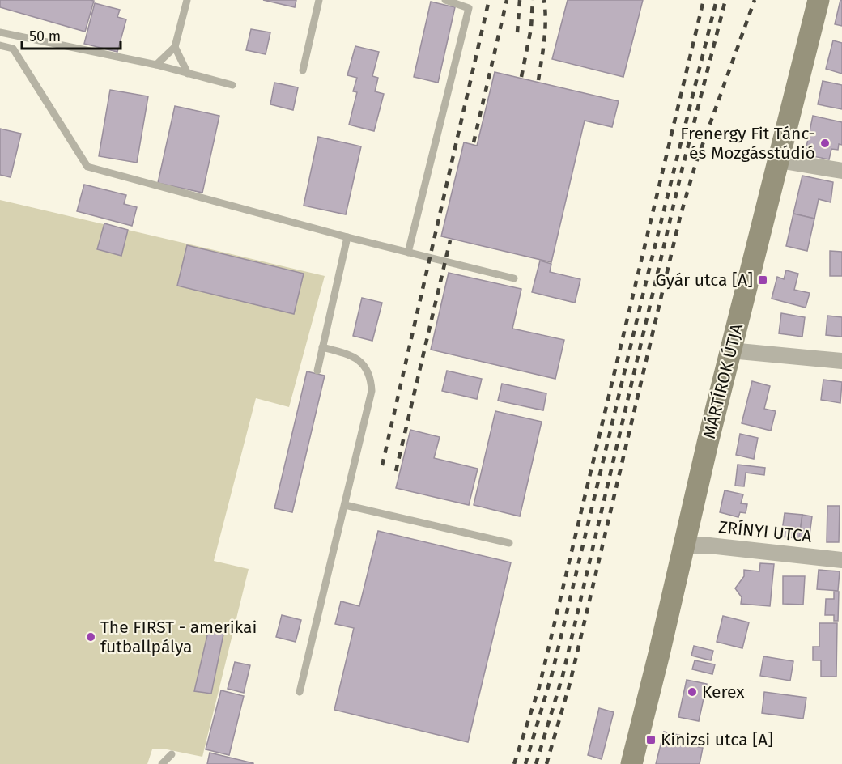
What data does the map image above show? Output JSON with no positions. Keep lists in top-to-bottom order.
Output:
{
  "streets": {
    "street": ["MÁRTÍROK ÚTJA", "ZRÍNYI UTCA"]
  },
  "crossings": [
    ["MÁRTÍROK ÚTJA", "ZRÍNYI UTCA"]
  ],
  "places": {
    "other": ["Frenergy Fit Tánc- és Mozgásstúdió", "The FIRST - amerikai futballpálya", "Kerex"],
    "transit": ["Gyár utca [A]", "Kinizsi utca [A]"]
  },
  "scale_bar": "50 m"
}
